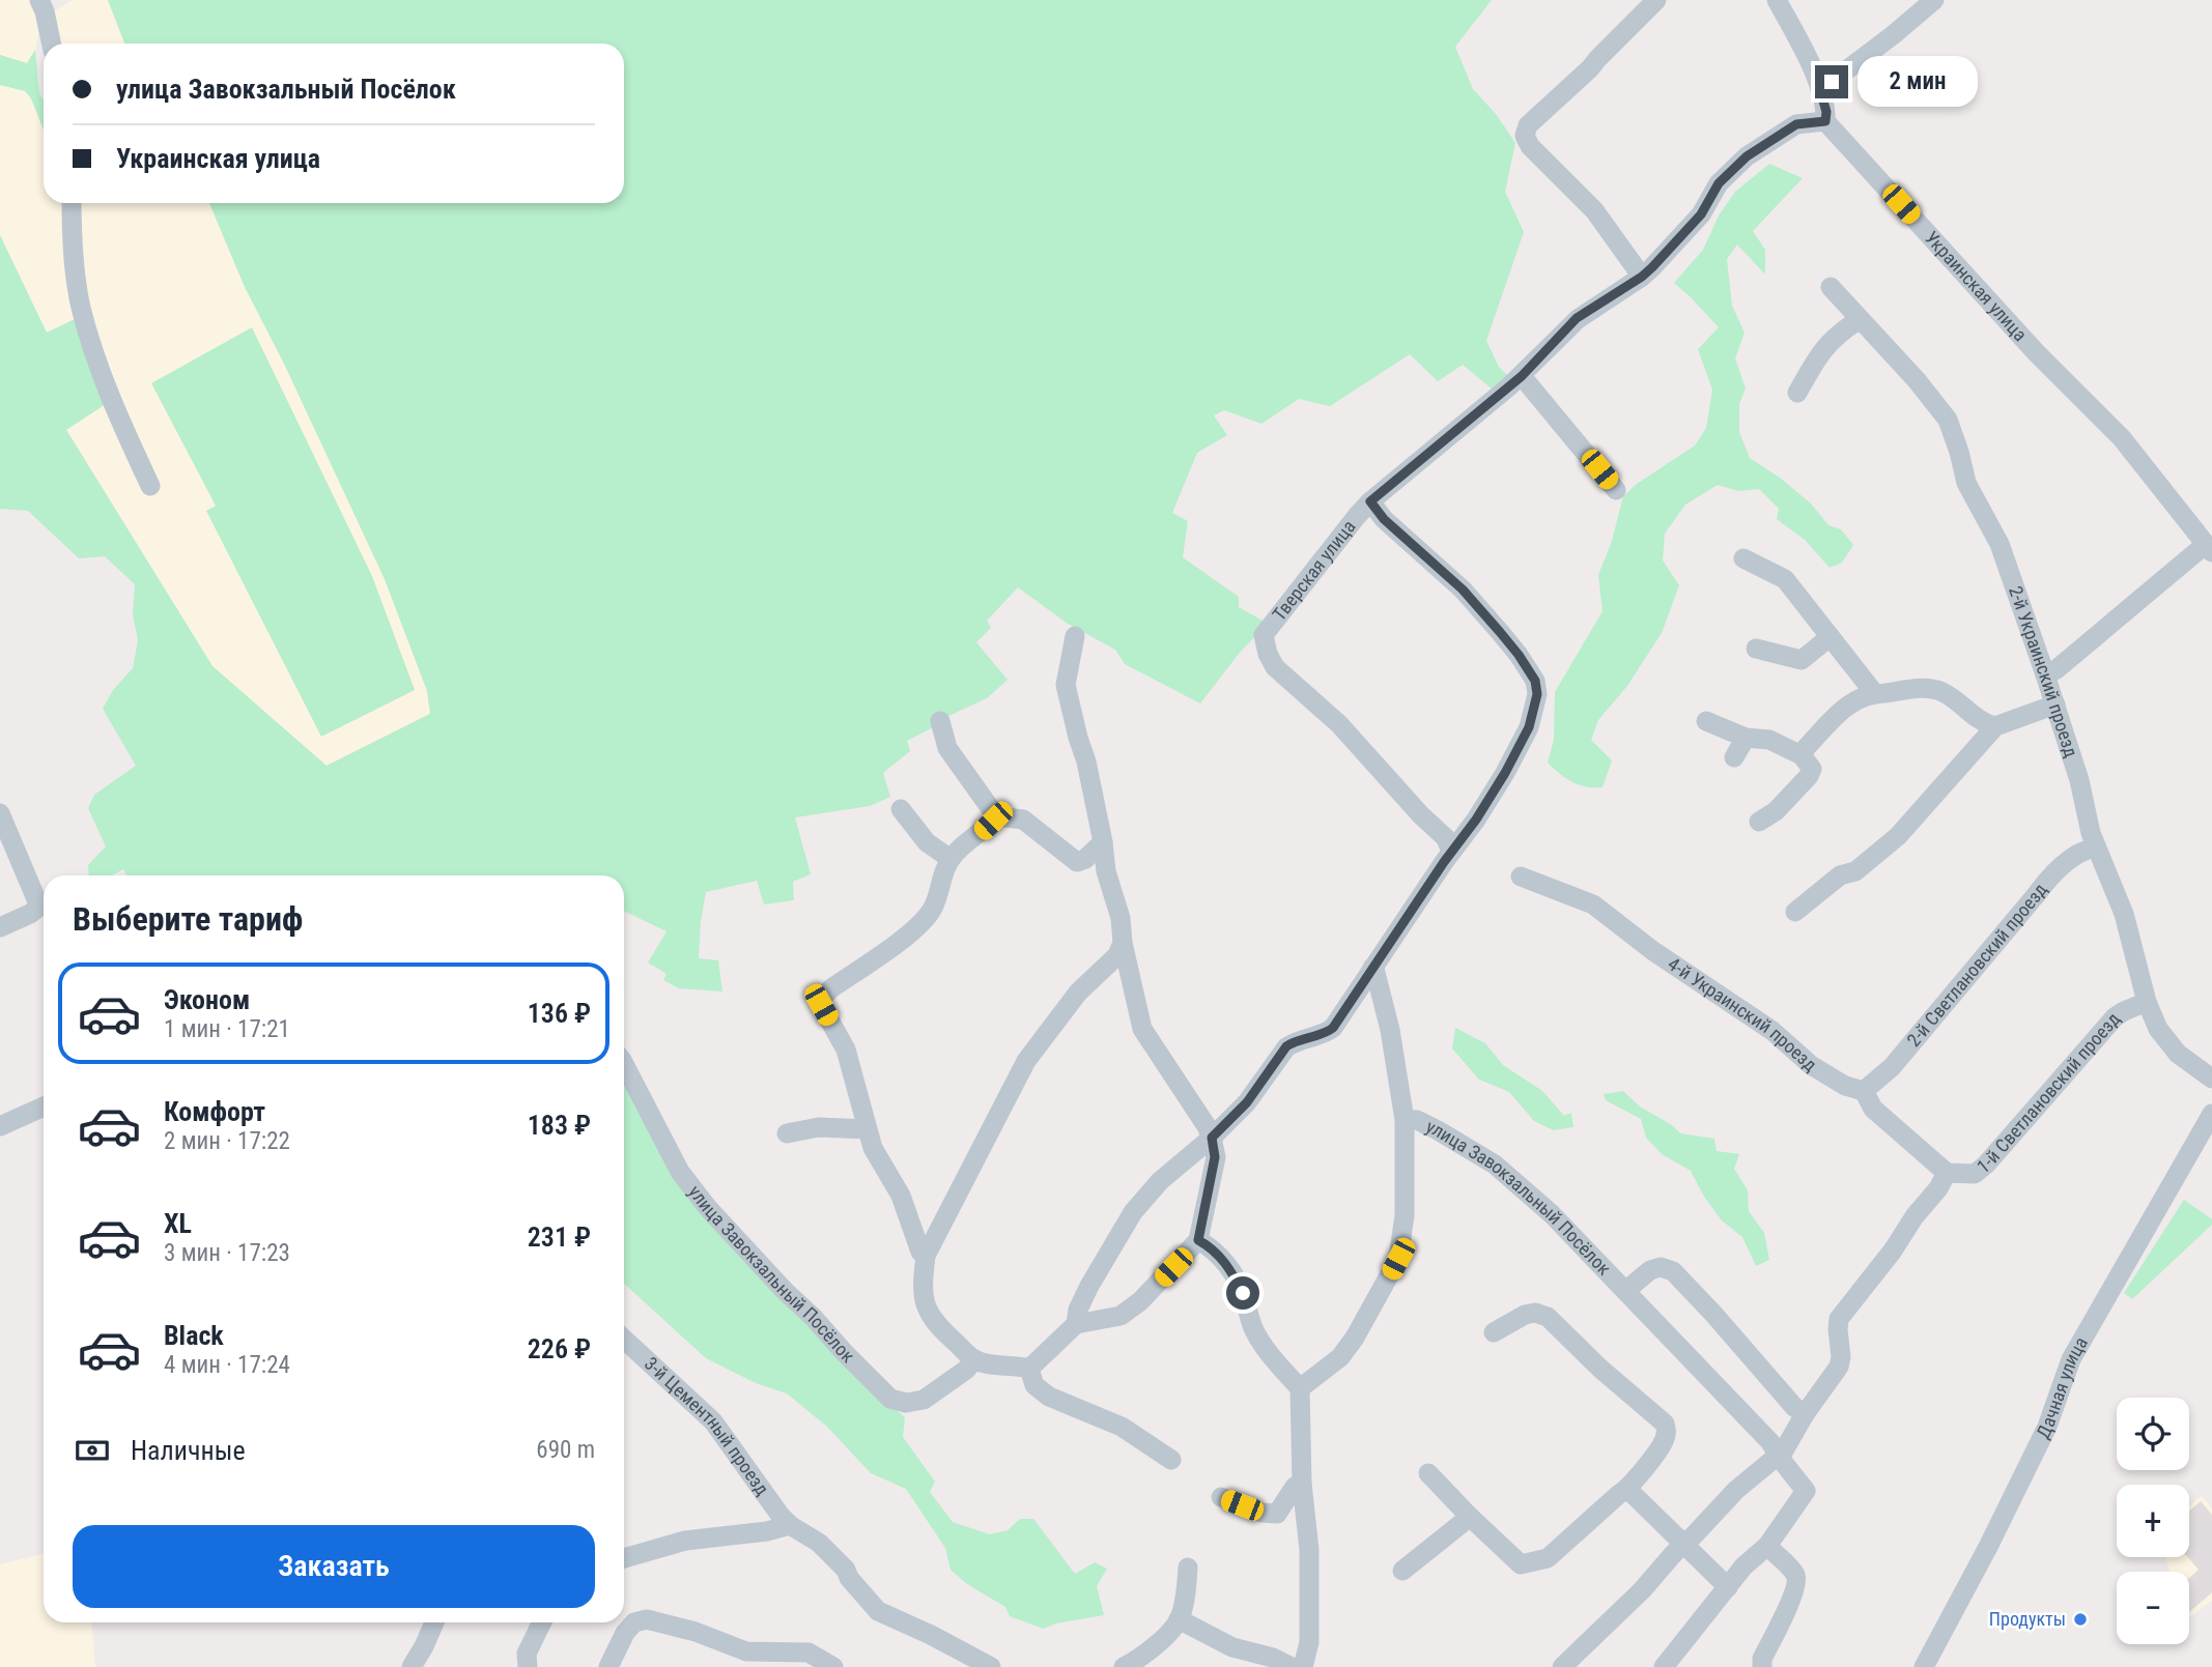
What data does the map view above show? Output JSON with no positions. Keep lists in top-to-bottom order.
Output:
{
  "streets": {
    "street": [
      "Украинская улица",
      "Тверская улица",
      "2-й Украинский проезд",
      "2-й Светлановский проезд",
      "4-й Украинский проезд",
      "1-й Светлановский проезд",
      "улица Завокзальный Посёлок",
      "Дачная улица",
      "3-й Цементный проезд"
    ]
  },
  "crossings": [
    ["Украинская улица", "Тверская улица"],
    ["2-й Украинский проезд", "2-й Светлановский проезд"],
    ["2-й Украинский проезд", "1-й Светлановский проезд"],
    ["2-й Светлановский проезд", "4-й Украинский проезд"],
    ["4-й Украинский проезд", "1-й Светлановский проезд"]
  ],
  "places": ["Продукты"],
  "page": {
    "banner": ["улица Завокзальный Посёлок", "Украинская улица"],
    "bubble": "2 мин",
    "heading": "Выберите тариф",
    "list": [
      {
        "name": "Эконом",
        "note": "1 мин · 17:21",
        "value": "136 ₽"
      },
      {
        "name": "Комфорт",
        "note": "2 мин · 17:22",
        "value": "183 ₽"
      },
      {
        "name": "XL",
        "note": "3 мин · 17:23",
        "value": "231 ₽"
      },
      {
        "name": "Black",
        "note": "4 мин · 17:24",
        "value": "226 ₽"
      }
    ],
    "map_buttons": ["+", "−"],
    "pay": ["Наличные", "690 m"],
    "buttons": "Заказать"
  }
}
